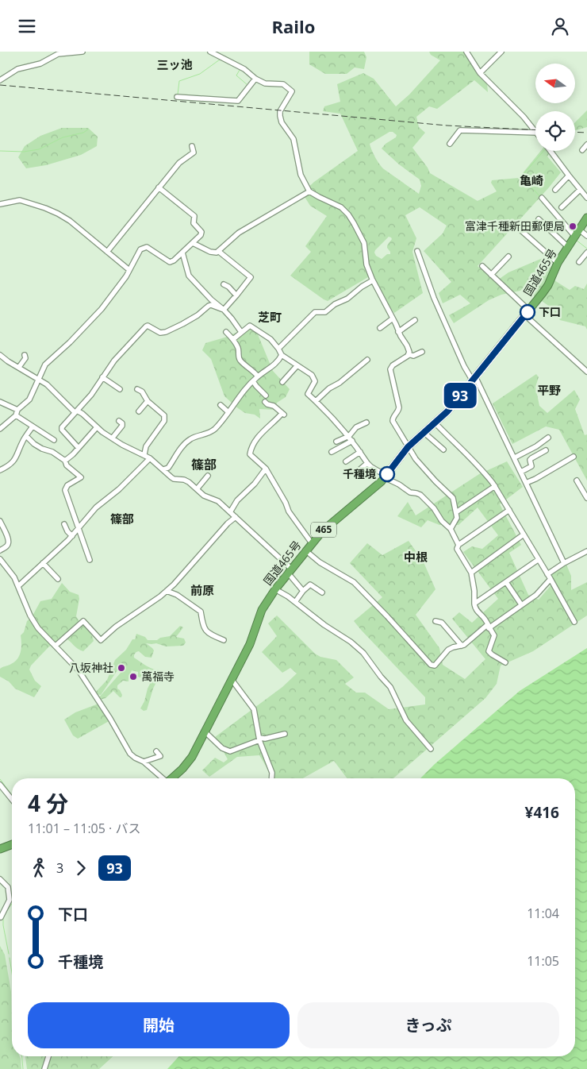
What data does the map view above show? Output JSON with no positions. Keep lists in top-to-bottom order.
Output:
{
  "streets": {
    "highway": ["国道465号", "465"]
  },
  "districts": [
    "三ッ池",
    "亀崎",
    "芝町",
    "平野",
    "篠部",
    "篠部",
    "中根",
    "前原"
  ],
  "places": [
    "富津千種新田郵便局",
    "下口",
    "千種境",
    "八坂神社",
    "萬福寺"
  ],
  "lines": ["bus line 93"],
  "north": "left",
  "page": {
    "header": "Railo",
    "on_map": "93",
    "heading": ["4 分", "11:01 – 11:05 · バス", "¥416"],
    "legs": ["3", "93"],
    "list": [
      {
        "name": "下口",
        "value": "11:04"
      },
      {
        "name": "千種境",
        "value": "11:05"
      }
    ],
    "buttons": ["開始", "きっぷ"]
  }
}
